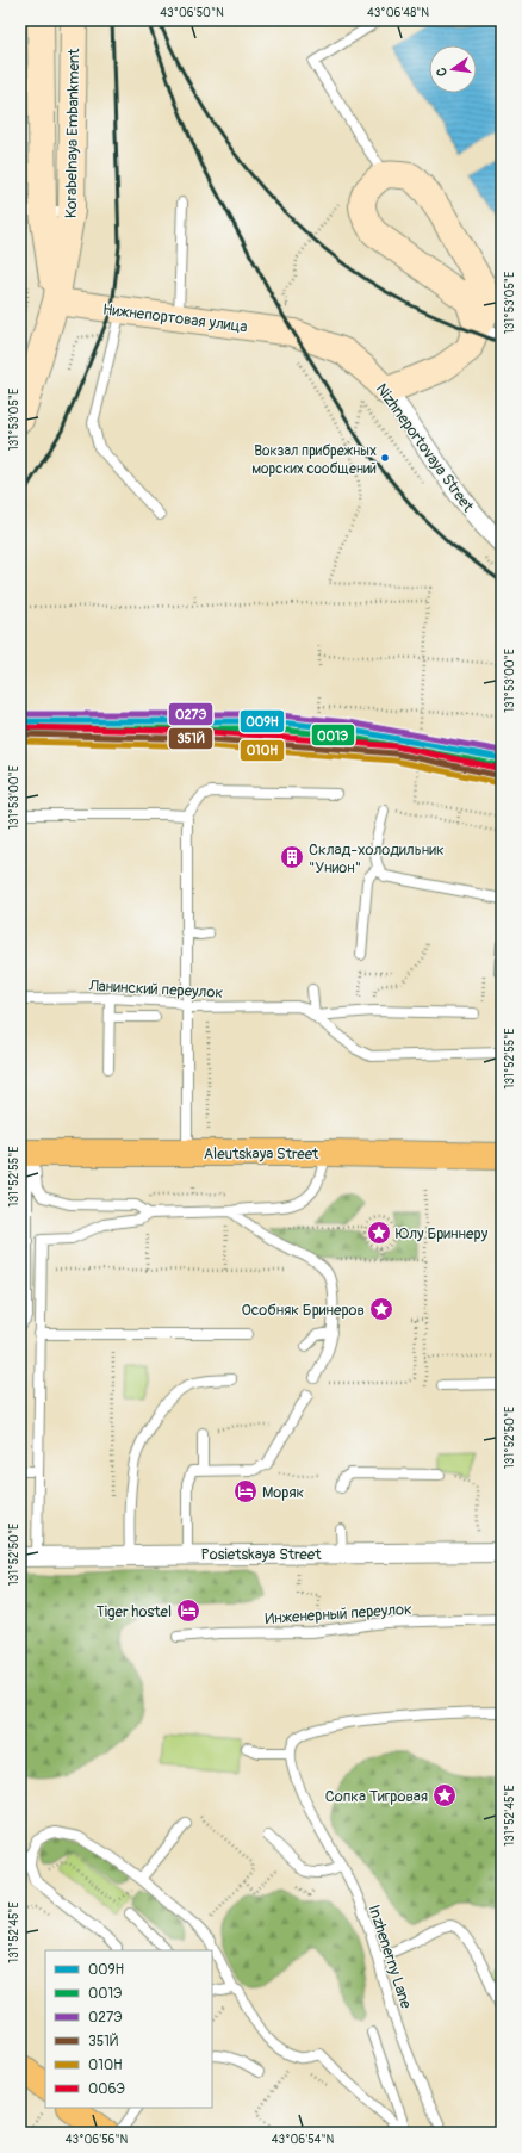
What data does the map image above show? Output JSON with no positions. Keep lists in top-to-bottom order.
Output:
{
  "streets": {
    "main road": ["Aleutskaya Street"],
    "street": [
      "Korabelnaya Embankment",
      "Нижнепортовая улица",
      "Nizhneportovaya Street",
      "Posietskaya Street"
    ],
    "lane": ["Ланинский переулок", "Инженерный переулок", "Inzhenerny Lane"]
  },
  "crossings": [
    ["Korabelnaya Embankment", "Нижнепортовая улица"],
    ["Нижнепортовая улица", "Nizhneportovaya Street"]
  ],
  "places": {
    "other": ["Вокзал прибрежных морских сообщений"],
    "building": ["Склад-холодильник \"Унион\""],
    "place": ["Юлу Бриннеру", "Особняк Бринеров", "Сопка Тигровая"],
    "hotel": ["Моряк", "Tiger hostel"]
  },
  "lines": [
    "transit line 027Э",
    "transit line 009Н",
    "transit line 006Э",
    "transit line 001Э",
    "transit line 351Й",
    "transit line 010Н"
  ],
  "legend": [
    "009Н",
    "001Э",
    "027Э",
    "351Й",
    "010Н",
    "006Э"
  ],
  "north": "left",
  "coordinates": [
    "43°06'50\"N",
    "43°06'48\"N",
    "131°53'05\"E",
    "131°53'00\"E",
    "131°52'55\"E",
    "131°52'50\"E",
    "131°52'45\"E",
    "43°06'56\"N",
    "43°06'54\"N"
  ]
}
